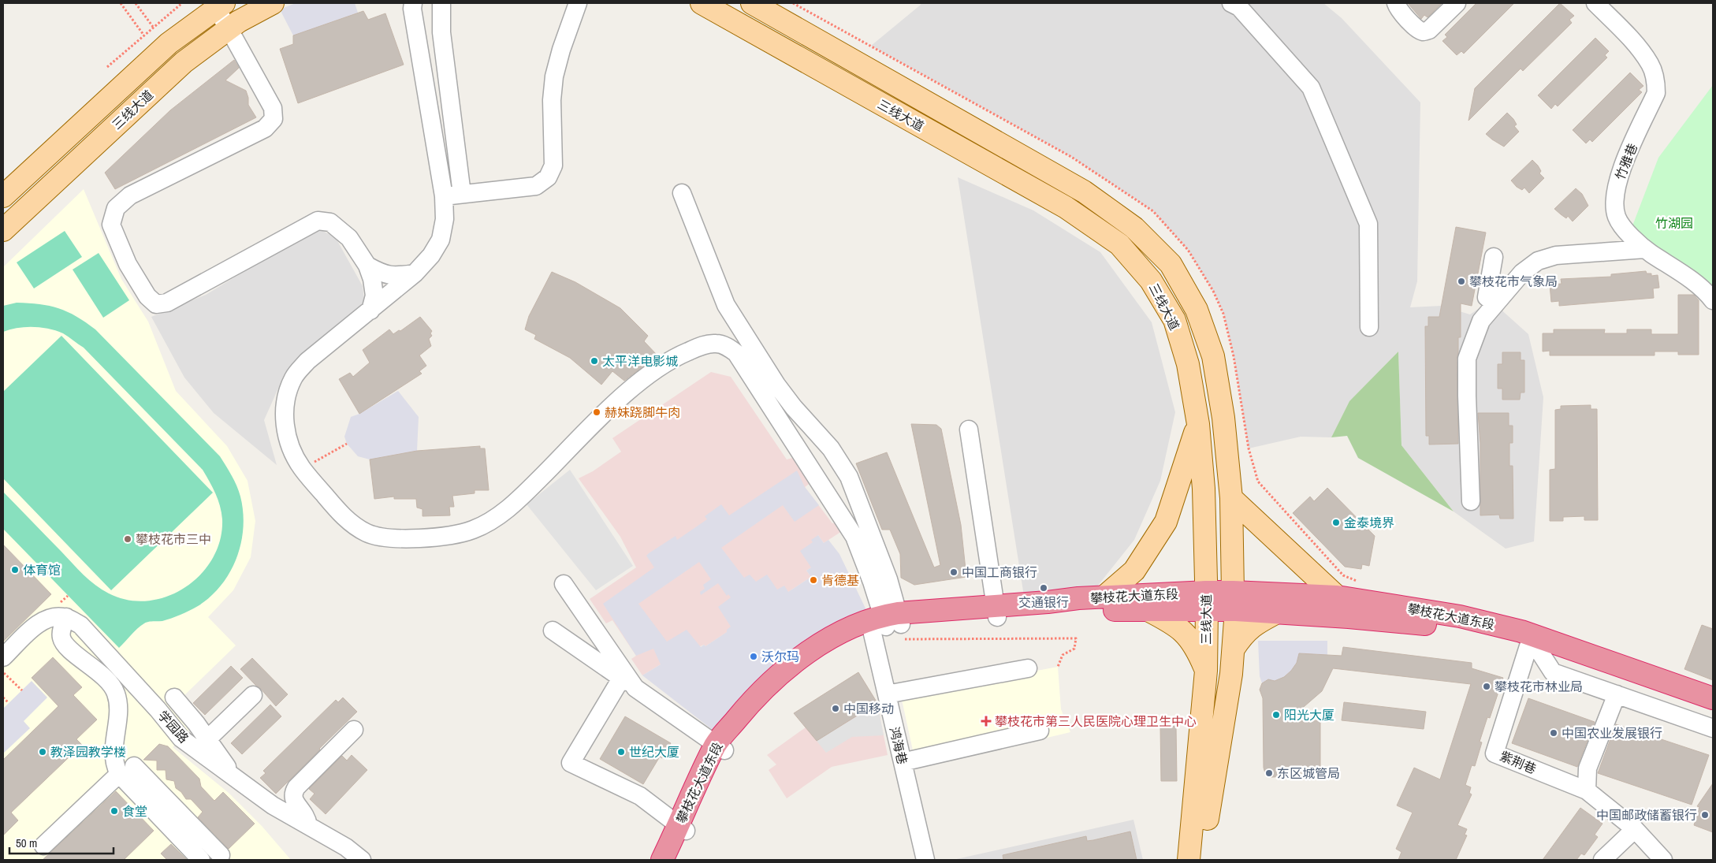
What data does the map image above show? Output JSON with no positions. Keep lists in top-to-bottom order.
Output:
{
  "streets": {
    "highway": ["攀枝花大道东段"],
    "main road": ["三线大道"],
    "street": [
      "竹雅巷",
      "学园路",
      "鸿海巷",
      "紫荆巷"
    ]
  },
  "crossings": [
    ["三线大道", "攀枝花大道东段"],
    ["攀枝花大道东段", "鸿海巷"],
    ["攀枝花大道东段", "紫荆巷"]
  ],
  "parks": ["竹湖园"],
  "places": {
    "other": [
      "攀枝花市气象局",
      "太平洋电影城",
      "赫妹跷脚牛肉",
      "金泰境界",
      "攀枝花市三中",
      "体育馆",
      "中国工商银行",
      "肯德基",
      "交通银行",
      "沃尔玛",
      "攀枝花市林业局",
      "中国移动",
      "阳光大厦",
      "中国农业发展银行",
      "教泽园教学楼",
      "世纪大厦",
      "东区城管局",
      "食堂",
      "中国邮政储蓄银行"
    ],
    "health": ["攀枝花市第三人民医院心理卫生中心"]
  },
  "scale_bar": "50 m"
}
